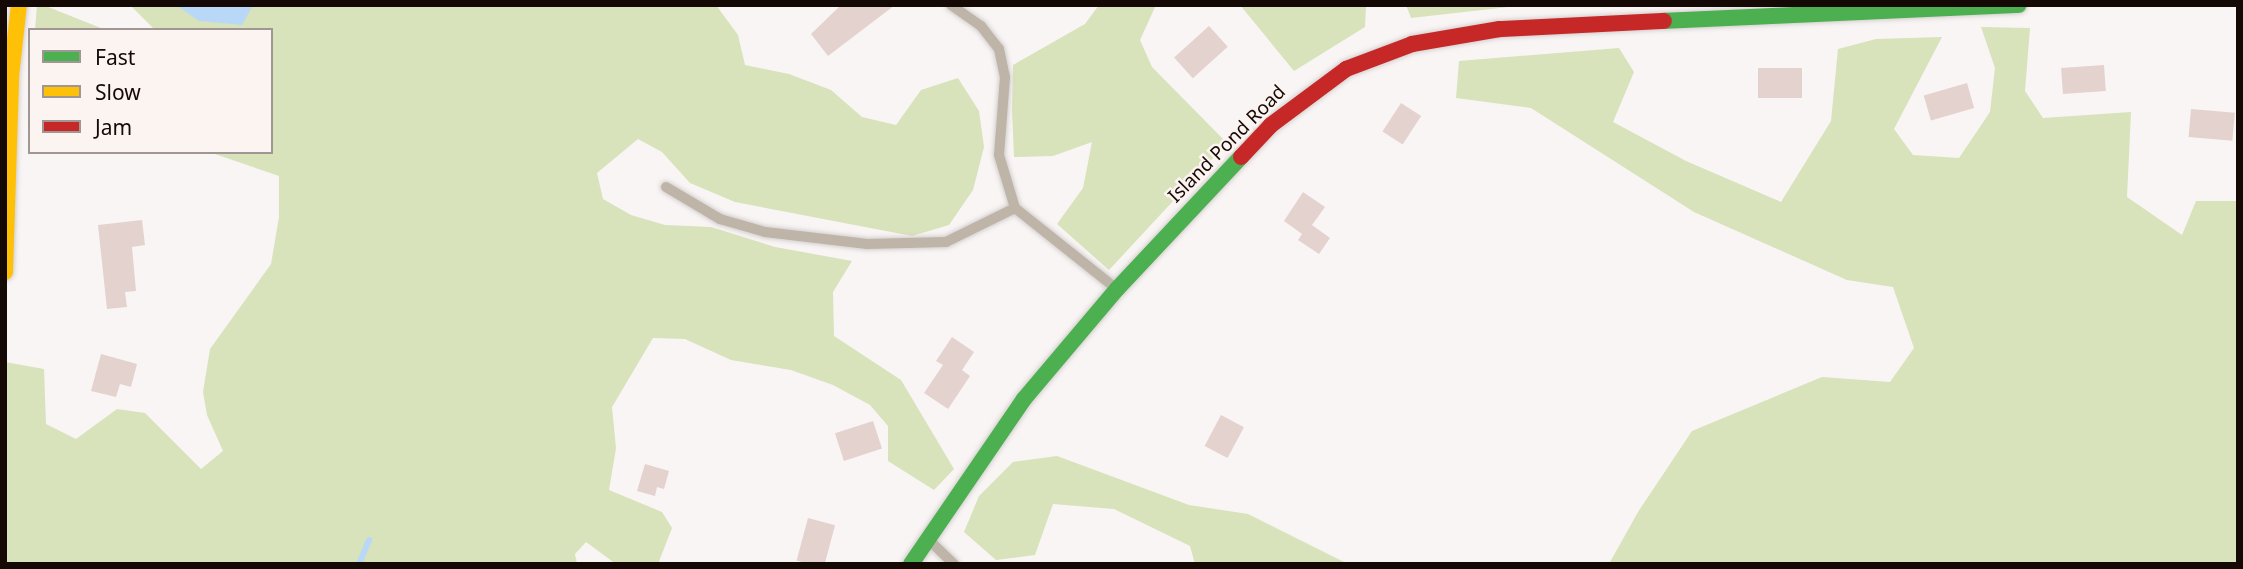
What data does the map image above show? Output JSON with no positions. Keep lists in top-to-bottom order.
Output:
{
  "streets": {
    "street": ["Island Pond Road"]
  },
  "legend": ["Fast", "Slow", "Jam"]
}
